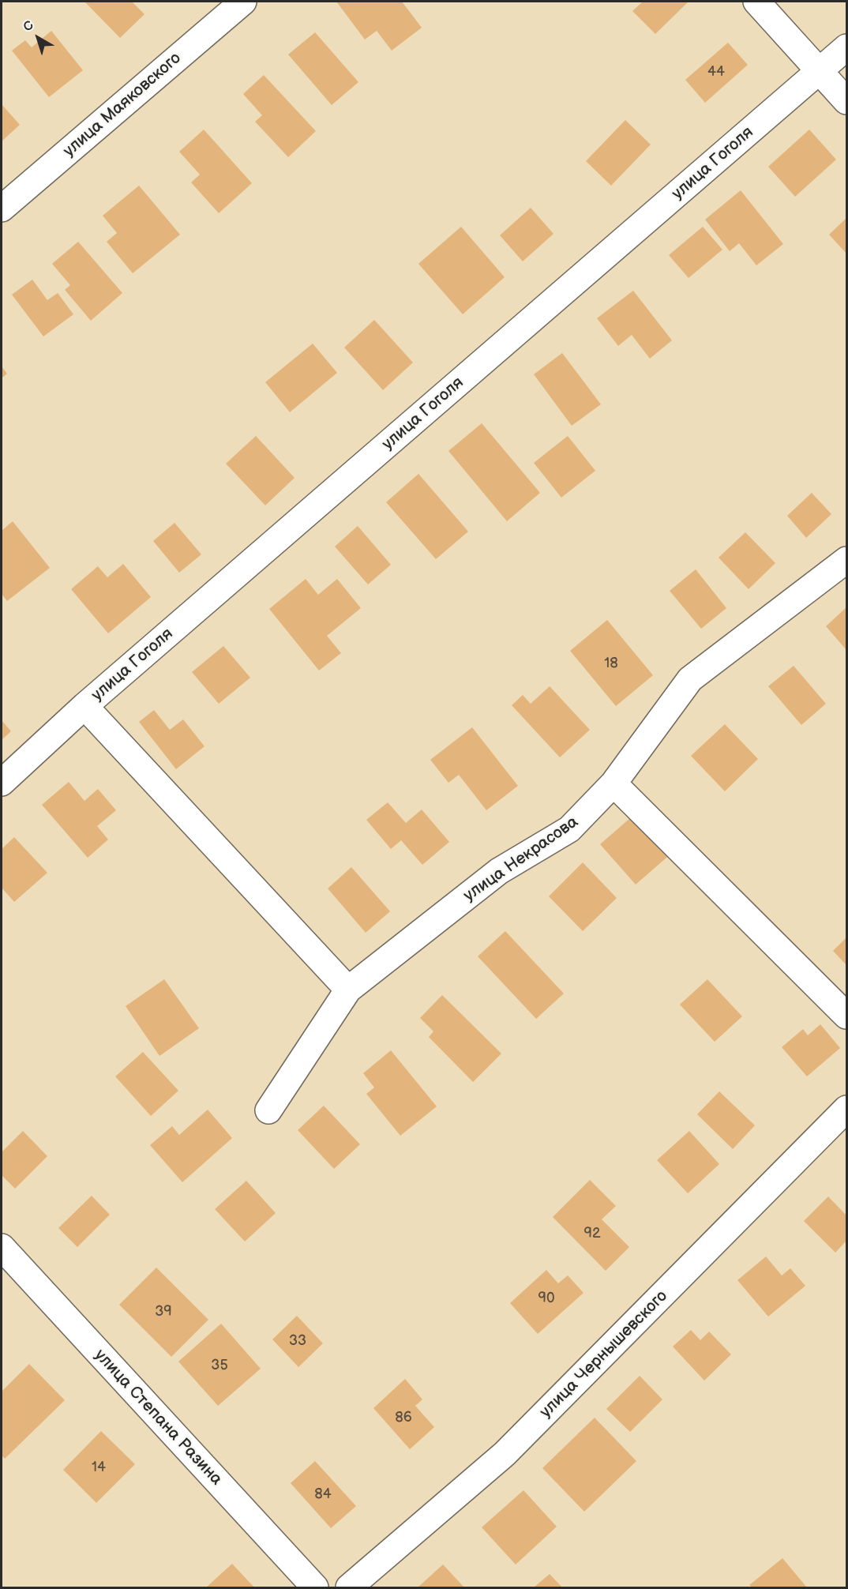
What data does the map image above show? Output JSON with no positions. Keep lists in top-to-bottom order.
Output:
{
  "streets": {
    "street": [
      "улица Маяковского",
      "улица Гоголя",
      "улица Некрасова",
      "улица Чернышевского",
      "улица Степана Разина"
    ]
  },
  "house_numbers": [
    "44",
    "18",
    "92",
    "90",
    "39",
    "33",
    "35",
    "86",
    "14",
    "84"
  ],
  "north": "top left"
}
